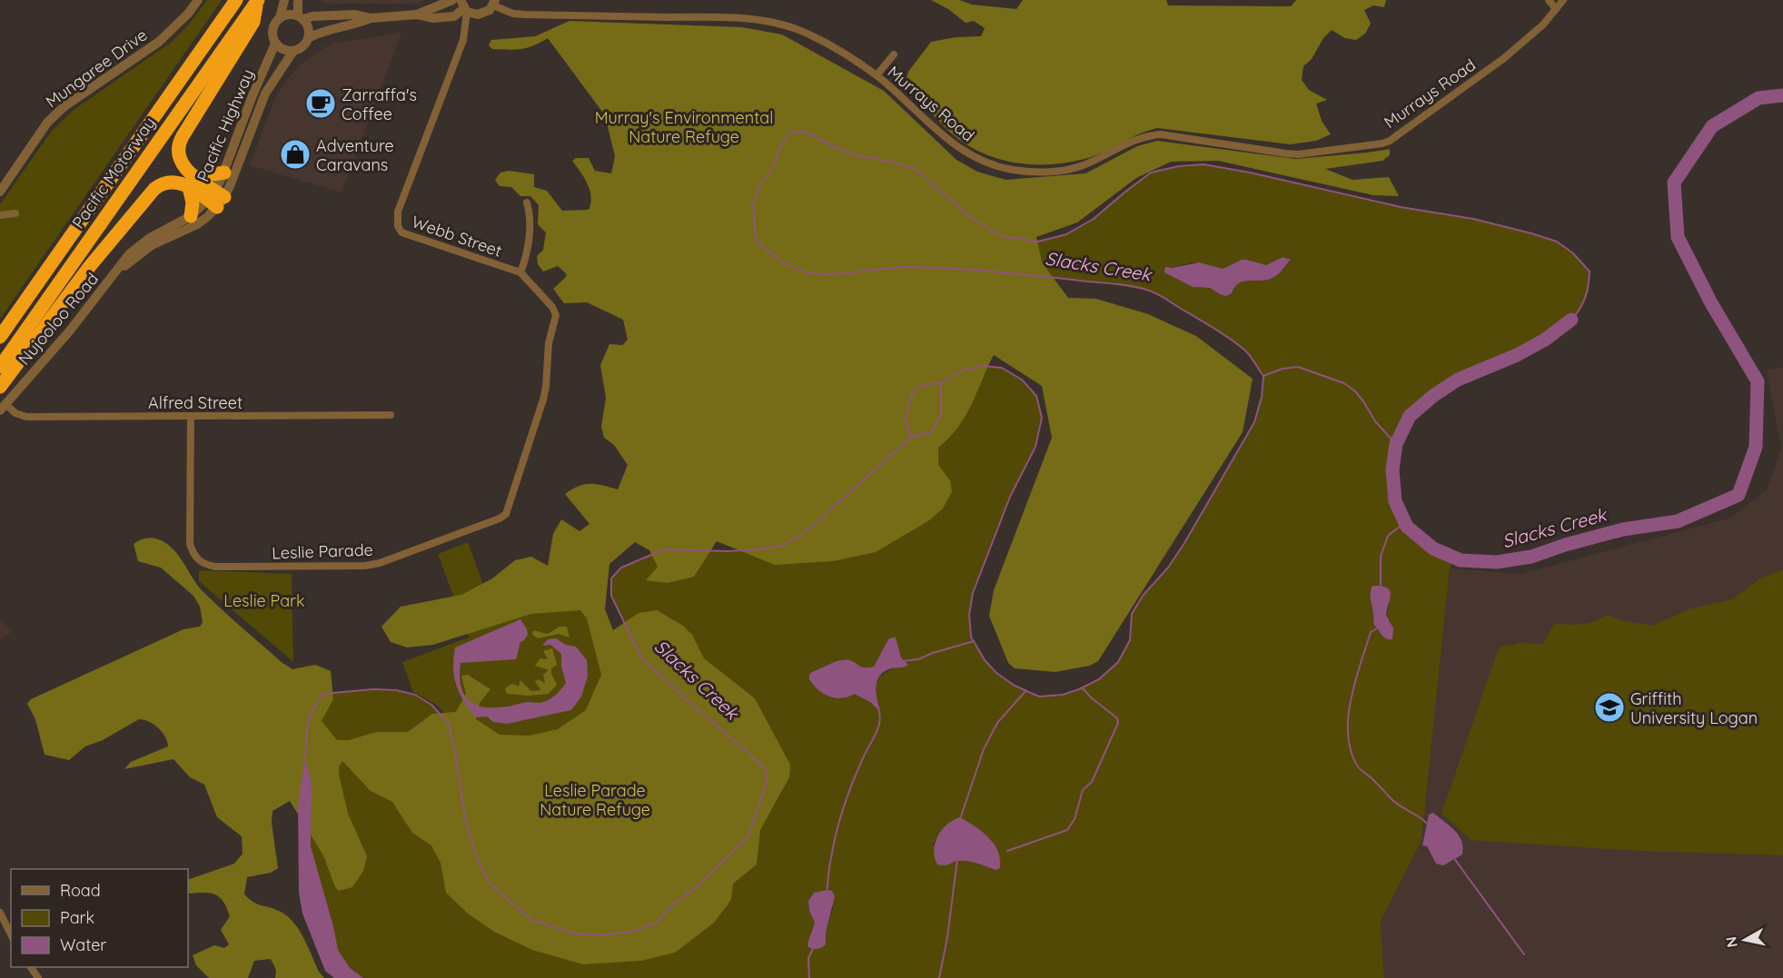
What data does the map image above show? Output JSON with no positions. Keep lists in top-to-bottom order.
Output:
{
  "streets": {
    "highway": ["Pacific Motorway"],
    "street": [
      "Mungaree Drive",
      "Murrays Road",
      "Pacific Highway",
      "Webb Street",
      "Nujooloo Road",
      "Alfred Street",
      "Leslie Parade"
    ]
  },
  "crossings": [
    ["Pacific Highway", "Nujooloo Road"],
    ["Webb Street", "Leslie Parade"],
    ["Nujooloo Road", "Alfred Street"],
    ["Alfred Street", "Leslie Parade"]
  ],
  "water": ["Slacks Creek"],
  "parks": ["Murray's Environmental Nature Refuge", "Leslie Park", "Leslie Parade Nature Refuge"],
  "places": {
    "cafe": ["Zarraffa's Coffee"],
    "shop": ["Adventure Caravans"],
    "school or university": ["Griffith University Logan"]
  },
  "legend": ["Road", "Park", "Water"],
  "north": "left"
}
